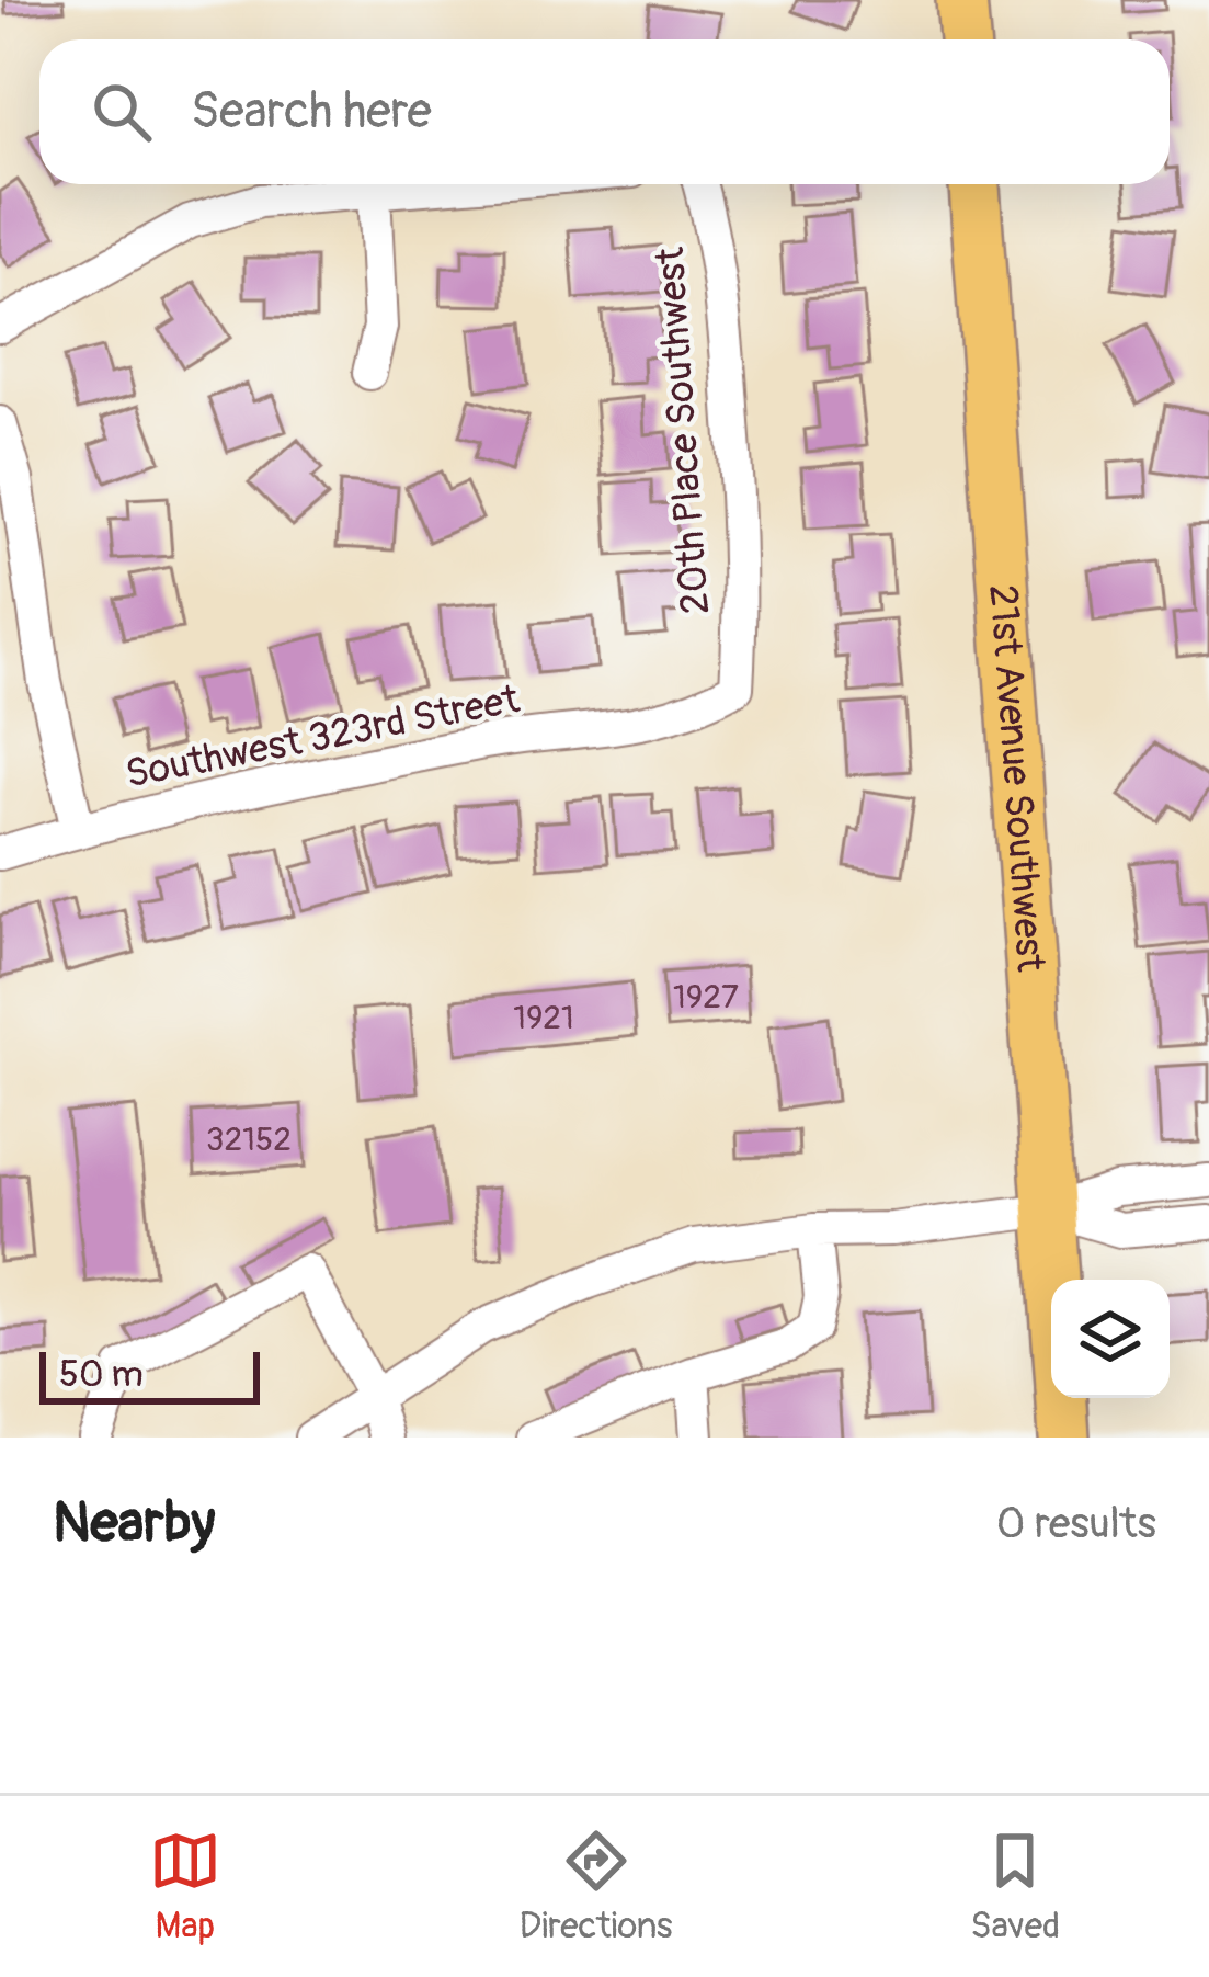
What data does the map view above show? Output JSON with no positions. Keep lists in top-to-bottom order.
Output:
{
  "streets": {
    "main road": ["21st Avenue Southwest"],
    "street": ["20th Place Southwest", "Southwest 323rd Street"]
  },
  "crossings": [
    ["20th Place Southwest", "Southwest 323rd Street"]
  ],
  "house_numbers": ["1927", "1921", "32152"],
  "scale_bar": "50 m",
  "page": {
    "search": "Search here",
    "scale": "50 m",
    "heading": ["Nearby", "0 results"],
    "nav": ["Map", "Directions", "Saved"]
  }
}
